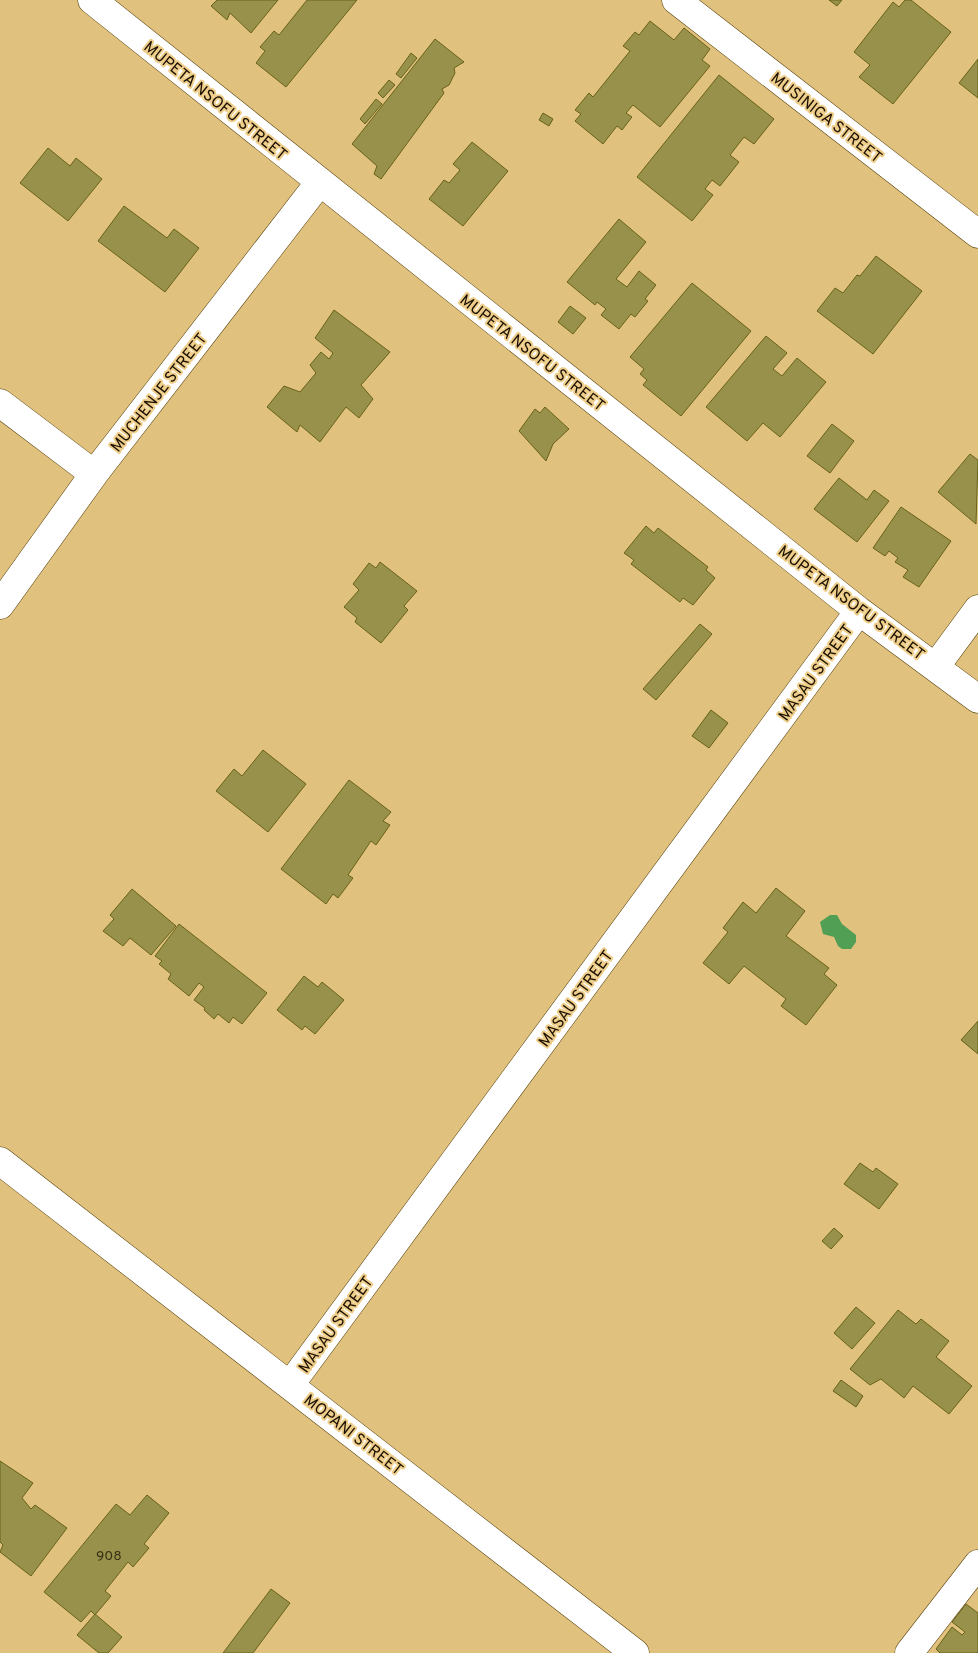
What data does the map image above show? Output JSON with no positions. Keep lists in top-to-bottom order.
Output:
{
  "streets": {
    "street": [
      "MUPETA NSOFU STREET",
      "MUSINIGA STREET",
      "MUCHENJE STREET",
      "MASAU STREET",
      "MOPANI STREET"
    ]
  },
  "crossings": [
    ["MUPETA NSOFU STREET", "MUCHENJE STREET"],
    ["MUPETA NSOFU STREET", "MASAU STREET"],
    ["MASAU STREET", "MOPANI STREET"]
  ],
  "house_numbers": ["908"]
}
